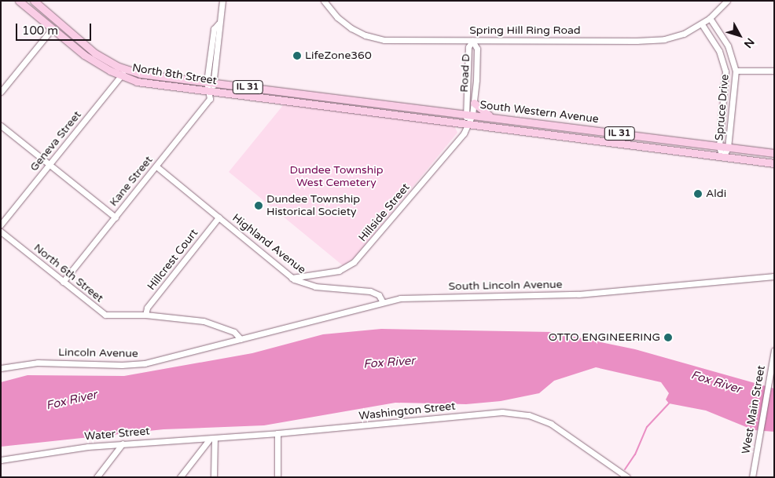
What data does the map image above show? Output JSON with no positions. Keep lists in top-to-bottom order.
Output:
{
  "streets": {
    "main road": ["North 8th Street", "IL 31", "South Western Avenue"],
    "street": [
      "Spring Hill Ring Road",
      "Road D",
      "Spruce Drive",
      "Geneva Street",
      "Kane Street",
      "Hillside Street",
      "Highland Avenue",
      "Hillcrest Court",
      "North 6th Street",
      "South Lincoln Avenue",
      "Lincoln Avenue",
      "West Main Street",
      "Washington Street",
      "Water Street"
    ]
  },
  "crossings": [
    ["Spring Hill Ring Road", "Road D"],
    ["Spring Hill Ring Road", "Spruce Drive"],
    ["Road D", "North 8th Street"],
    ["Road D", "South Western Avenue"],
    ["Road D", "Hillside Street"],
    ["North 8th Street", "South Western Avenue"],
    ["North 8th Street", "Geneva Street"],
    ["North 8th Street", "Kane Street"],
    ["North 8th Street", "Hillside Street"],
    ["Spruce Drive", "South Western Avenue"],
    ["South Western Avenue", "Hillside Street"],
    ["Kane Street", "Highland Avenue"],
    ["Kane Street", "North 6th Street"],
    ["Hillside Street", "Highland Avenue"],
    ["Highland Avenue", "Hillcrest Court"],
    ["Highland Avenue", "South Lincoln Avenue"],
    ["Hillcrest Court", "North 6th Street"],
    ["North 6th Street", "South Lincoln Avenue"],
    ["North 6th Street", "Lincoln Avenue"],
    ["South Lincoln Avenue", "Lincoln Avenue"],
    ["Washington Street", "Water Street"]
  ],
  "water": ["Fox River"],
  "parks": ["Dundee Township West Cemetery"],
  "places": [
    "LifeZone360",
    "Aldi",
    "Dundee Township Historical Society",
    "OTTO ENGINEERING"
  ],
  "scale_bar": "100 m",
  "north": "bottom right"
}
